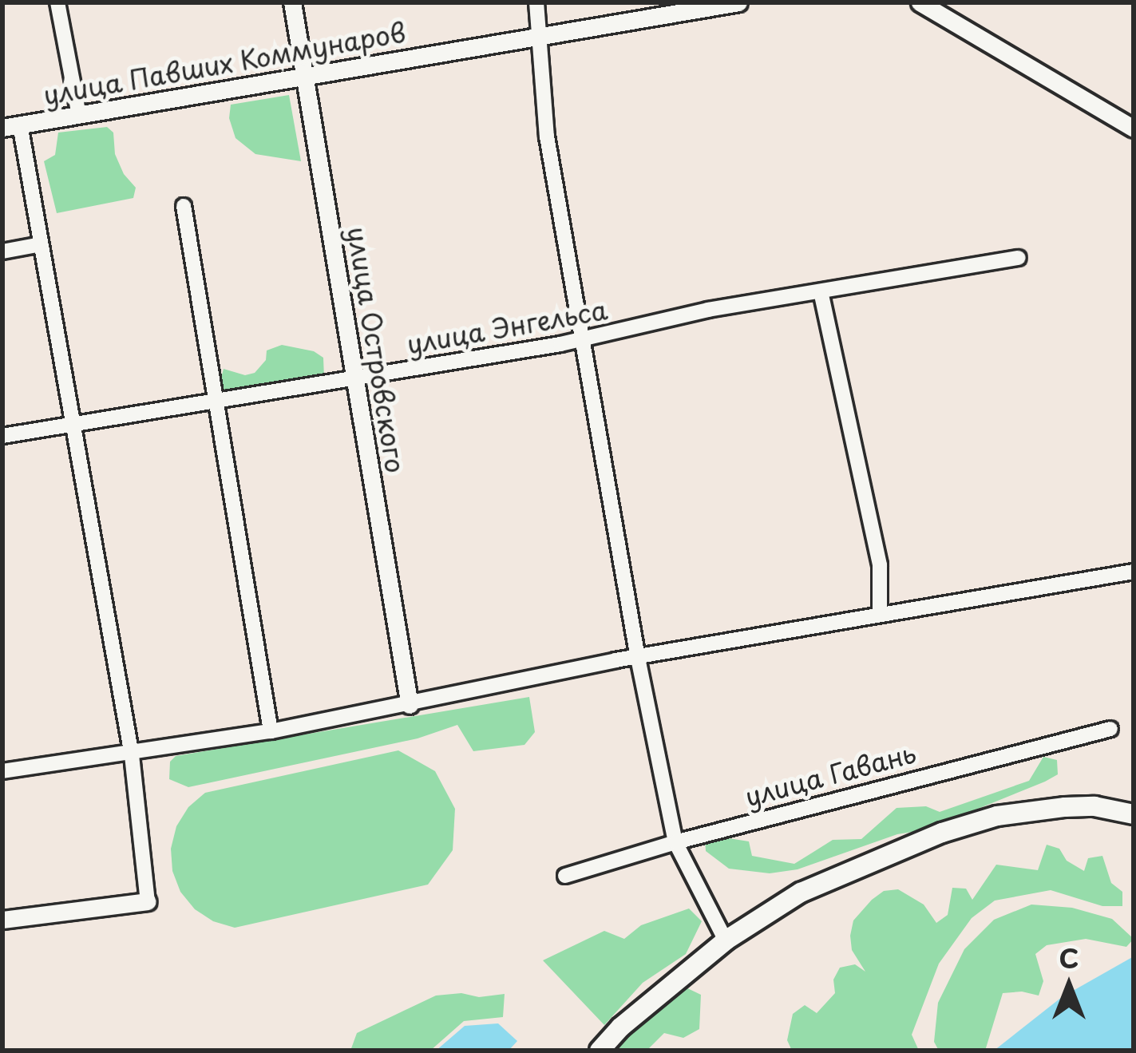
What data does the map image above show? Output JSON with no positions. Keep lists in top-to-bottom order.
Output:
{
  "streets": {
    "street": [
      "улица Павших Коммунаров",
      "улица Энгельса",
      "улица Островского",
      "улица Гавань"
    ]
  },
  "crossings": [
    ["улица Павших Коммунаров", "улица Островского"],
    ["улица Энгельса", "улица Островского"]
  ],
  "north": "top"
}
